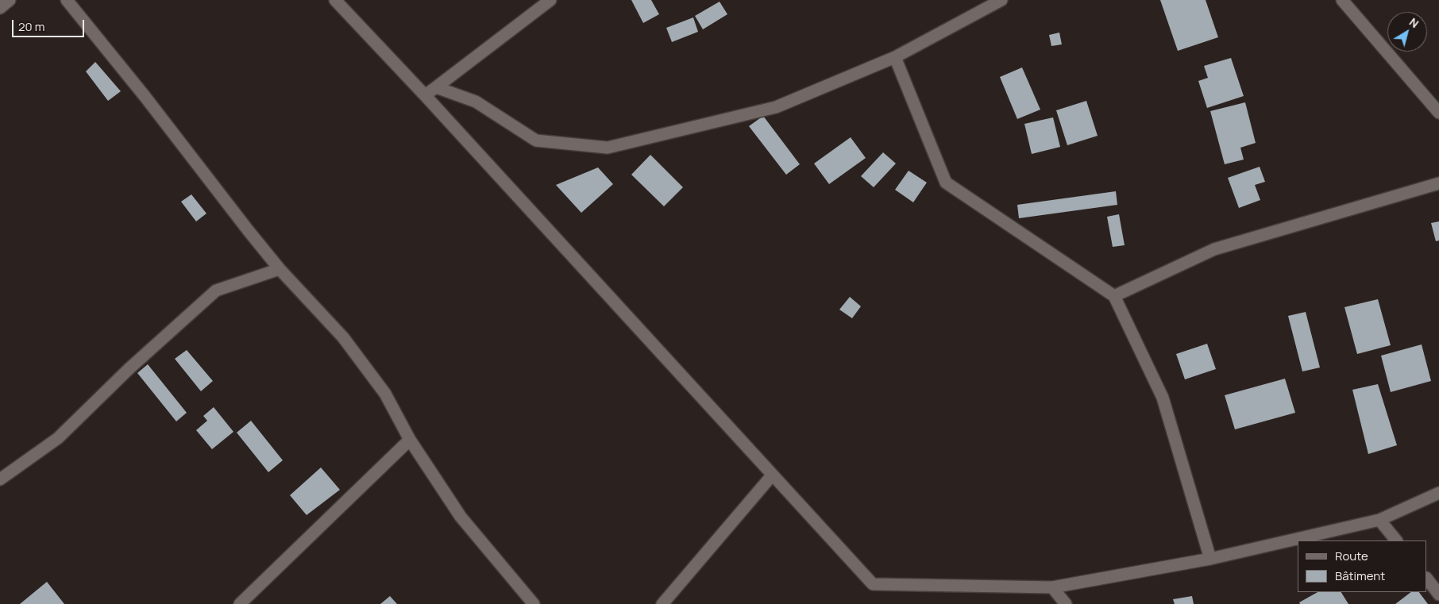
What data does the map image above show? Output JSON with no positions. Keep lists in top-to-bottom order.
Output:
{
  "legend": ["Route", "Bâtiment"],
  "scale_bar": "20 m",
  "north": "top right"
}
